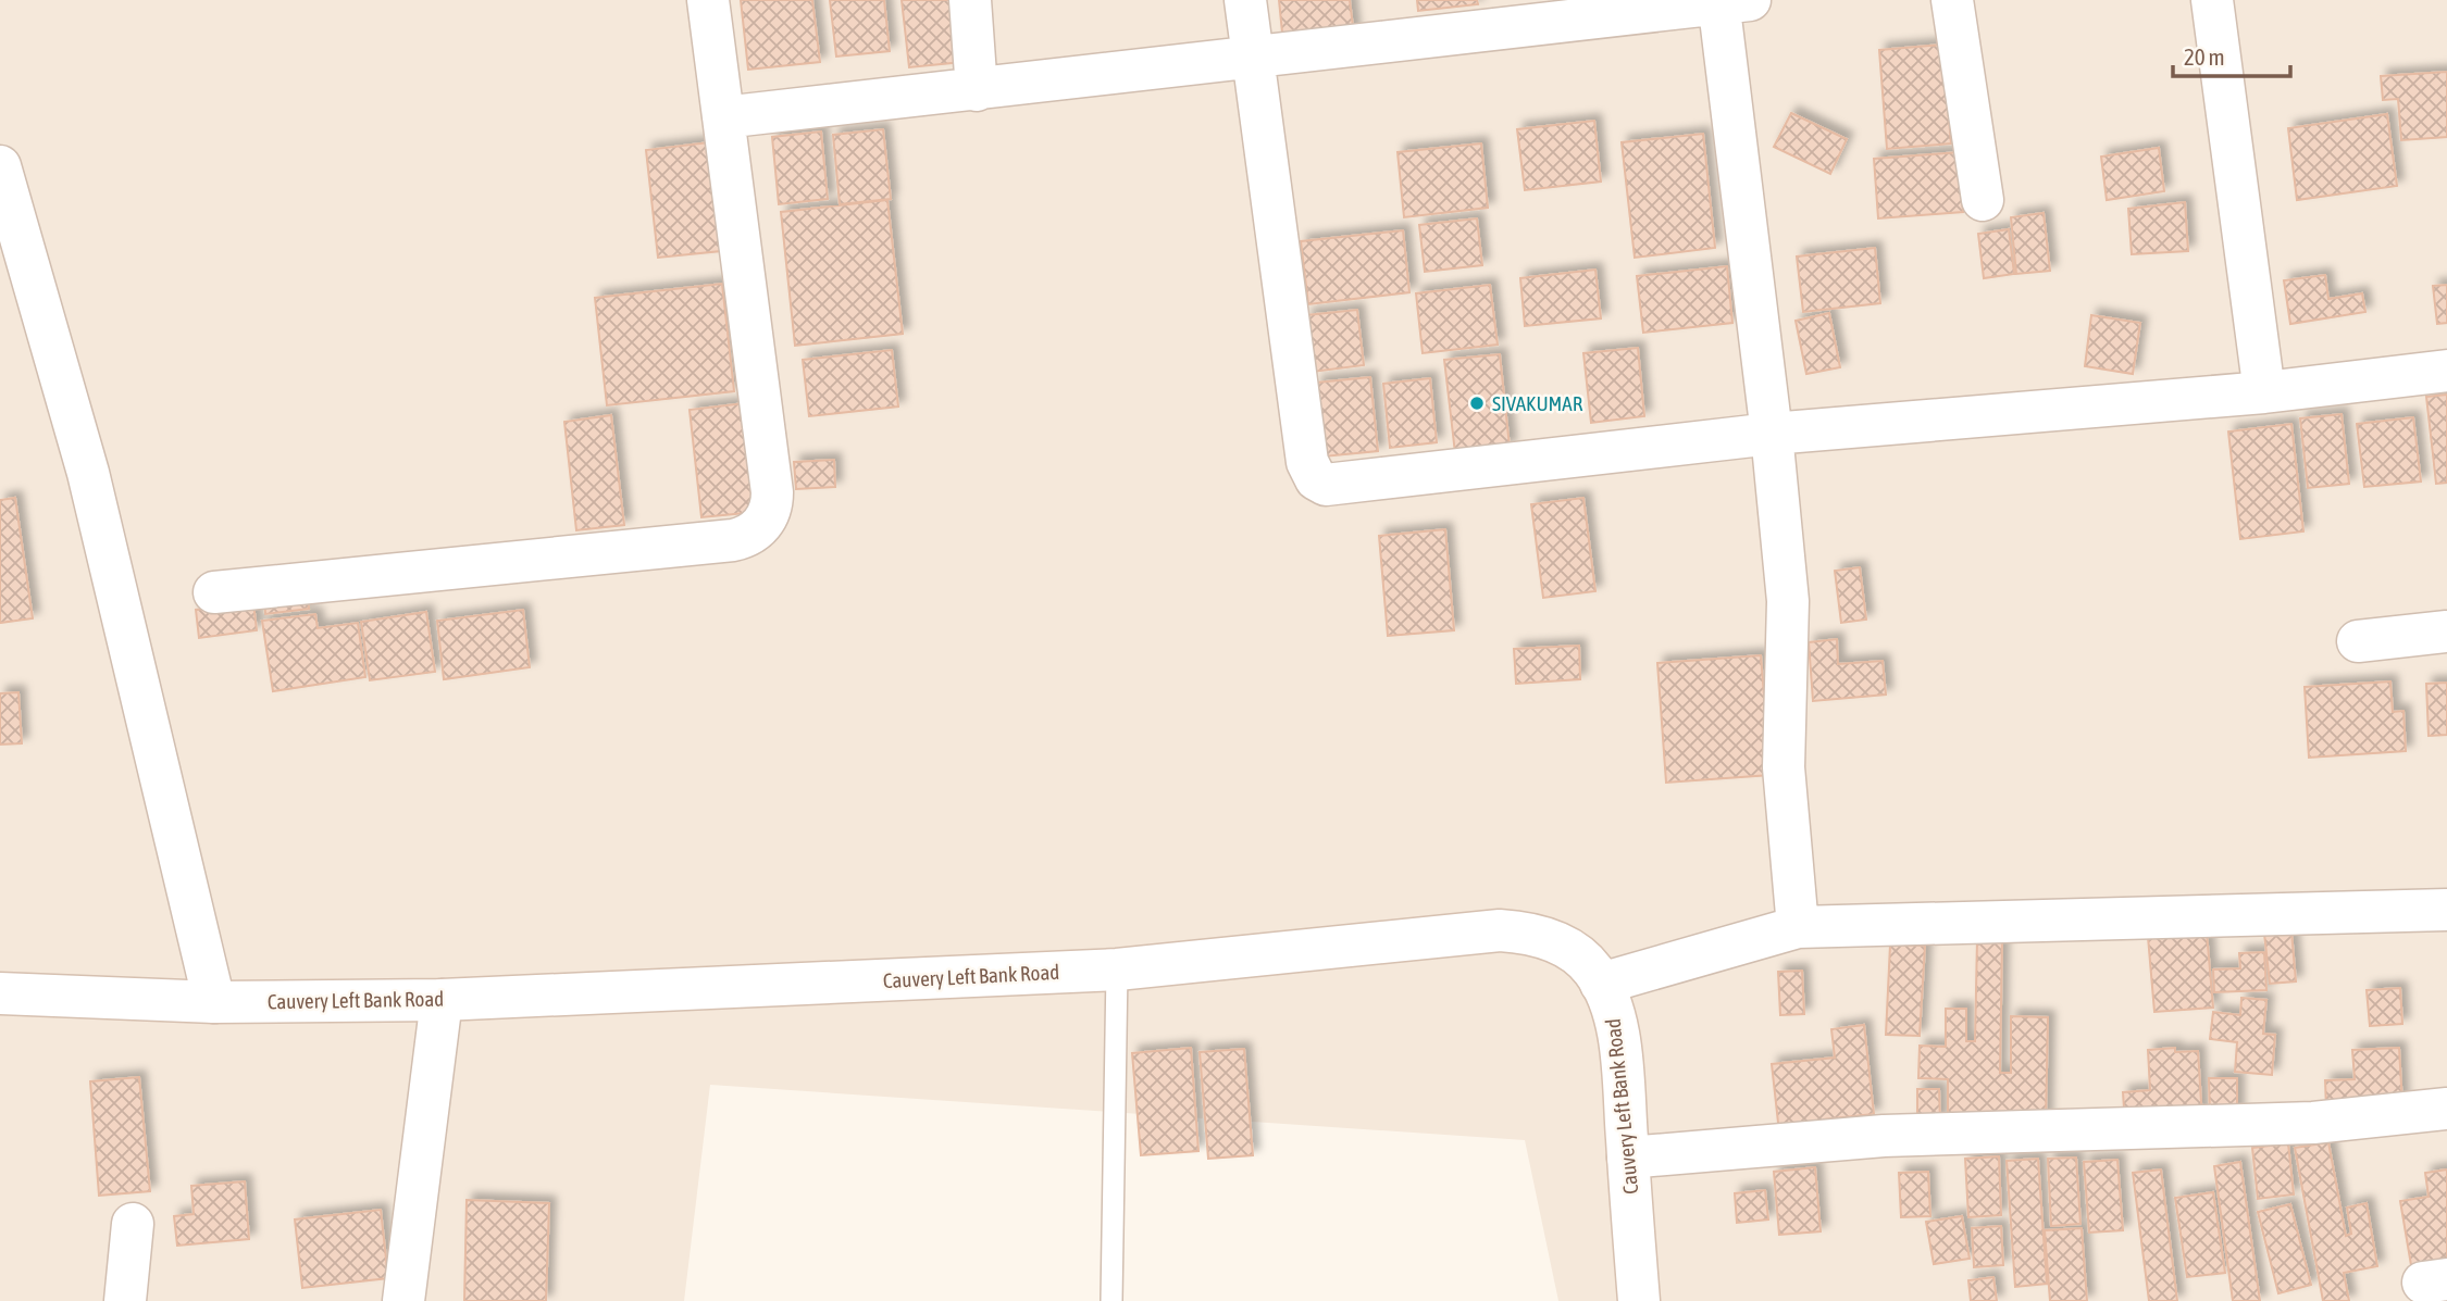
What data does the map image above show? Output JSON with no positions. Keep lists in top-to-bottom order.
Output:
{
  "streets": {
    "street": ["Cauvery Left Bank Road"]
  },
  "places": ["SIVAKUMAR"],
  "scale_bar": "20 m"
}
